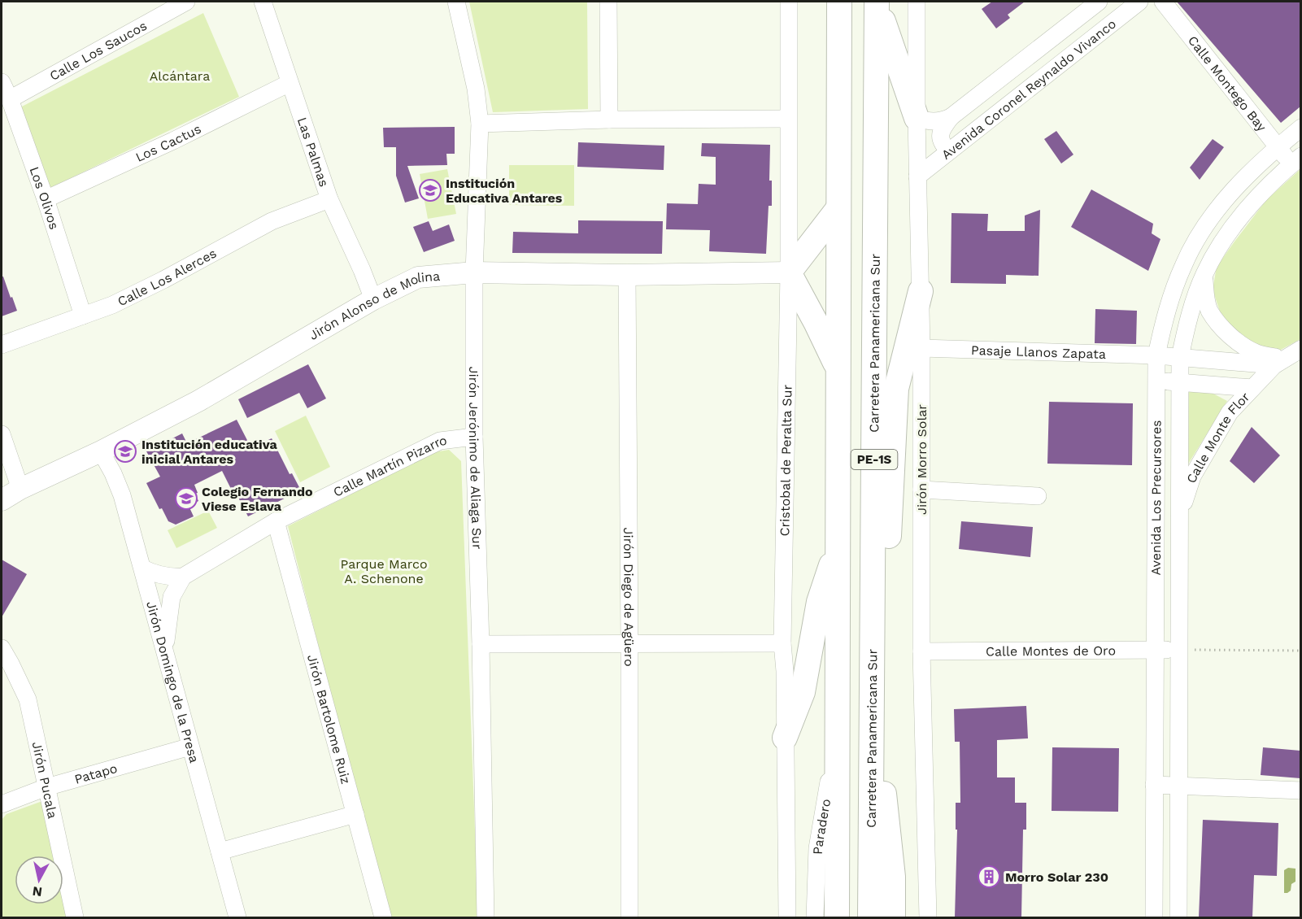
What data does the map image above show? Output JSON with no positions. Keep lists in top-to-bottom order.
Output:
{
  "streets": {
    "highway": ["Carretera Panamericana Sur", "PE-1S"],
    "main road": ["Jirón Alonso de Molina"],
    "street": [
      "Calle Los Saucos",
      "Calle Montego Bay",
      "Avenida Coronel Reynaldo Vivanco",
      "Los Cactus",
      "Las Palmas",
      "Los Olivos",
      "Calle Los Alerces",
      "Pasaje Llanos Zapata",
      "Calle Monte Flor",
      "Jirón Jerónimo de Aliaga Sur",
      "Cristobal de Peralta Sur",
      "Jirón Morro Solar",
      "Calle Martín Pizarro",
      "Avenida Los Precursores",
      "Jirón Diego de Agüero",
      "Calle Montes de Oro",
      "Jirón Domingo de la Presa",
      "Jirón Bartolome Ruiz",
      "Patapo",
      "Jirón Pucala",
      "Paradero"
    ]
  },
  "crossings": [
    ["Calle Los Saucos", "Los Olivos"],
    ["Calle Montego Bay", "Avenida Los Precursores"],
    ["Avenida Coronel Reynaldo Vivanco", "Jirón Morro Solar"],
    ["Los Cactus", "Las Palmas"],
    ["Los Cactus", "Los Olivos"],
    ["Las Palmas", "Calle Los Alerces"],
    ["Las Palmas", "Jirón Alonso de Molina"],
    ["Los Olivos", "Calle Los Alerces"],
    ["Jirón Alonso de Molina", "Jirón Jerónimo de Aliaga Sur"],
    ["Jirón Alonso de Molina", "Cristobal de Peralta Sur"],
    ["Jirón Alonso de Molina", "Jirón Diego de Agüero"],
    ["Jirón Alonso de Molina", "Jirón Domingo de la Presa"],
    ["Pasaje Llanos Zapata", "Calle Monte Flor"],
    ["Pasaje Llanos Zapata", "Jirón Morro Solar"],
    ["Pasaje Llanos Zapata", "Avenida Los Precursores"],
    ["Calle Monte Flor", "Avenida Los Precursores"],
    ["Jirón Jerónimo de Aliaga Sur", "Calle Martín Pizarro"],
    ["PE-1S", "Paradero"],
    ["Jirón Morro Solar", "Calle Montes de Oro"],
    ["Calle Martín Pizarro", "Jirón Bartolome Ruiz"],
    ["Avenida Los Precursores", "Calle Montes de Oro"],
    ["Jirón Domingo de la Presa", "Patapo"],
    ["Patapo", "Jirón Pucala"]
  ],
  "parks": ["Alcántara", "Parque Marco A. Schenone"],
  "places": {
    "school or university": ["Institución Educativa Antares", "Institución educativa inicial Antares", "Colegio Fernando Viese Eslava"],
    "building": ["Morro Solar 230"]
  },
  "north": "bottom"
}
